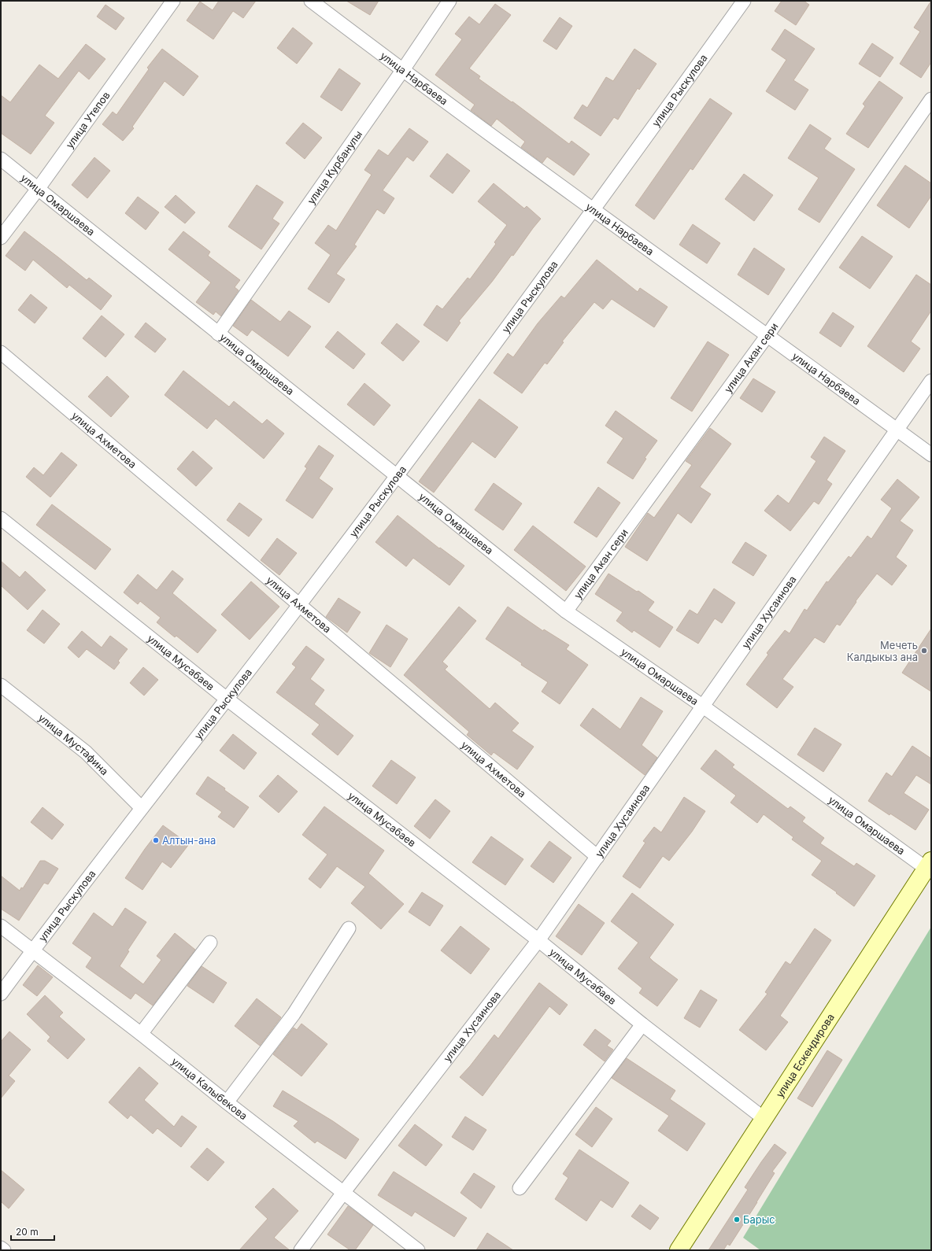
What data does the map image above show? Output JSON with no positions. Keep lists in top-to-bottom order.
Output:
{
  "streets": {
    "street": [
      "улица Нарбаева",
      "улица Рыскулова",
      "улица Утепов",
      "улица Курбанулы",
      "улица Омаршаева",
      "улица Акан сери",
      "улица Ахметова",
      "улица Хусаинова",
      "улица Мусабаев",
      "улица Мустафина",
      "улица Ескендирова",
      "улица Калыбекова"
    ]
  },
  "crossings": [
    ["улица Нарбаева", "улица Рыскулова"],
    ["улица Нарбаева", "улица Курбанулы"],
    ["улица Нарбаева", "улица Акан сери"],
    ["улица Нарбаева", "улица Хусаинова"],
    ["улица Рыскулова", "улица Омаршаева"],
    ["улица Рыскулова", "улица Ахметова"],
    ["улица Рыскулова", "улица Мусабаев"],
    ["улица Рыскулова", "улица Мустафина"],
    ["улица Рыскулова", "улица Калыбекова"],
    ["улица Утепов", "улица Омаршаева"],
    ["улица Курбанулы", "улица Омаршаева"],
    ["улица Омаршаева", "улица Акан сери"],
    ["улица Омаршаева", "улица Хусаинова"],
    ["улица Омаршаева", "улица Ескендирова"],
    ["улица Ахметова", "улица Хусаинова"],
    ["улица Хусаинова", "улица Мусабаев"],
    ["улица Хусаинова", "улица Калыбекова"],
    ["улица Мусабаев", "улица Ескендирова"]
  ],
  "places": ["Мечеть Калдыкыз ана", "Алтын-ана", "Барыс"],
  "scale_bar": "20 m"
}
